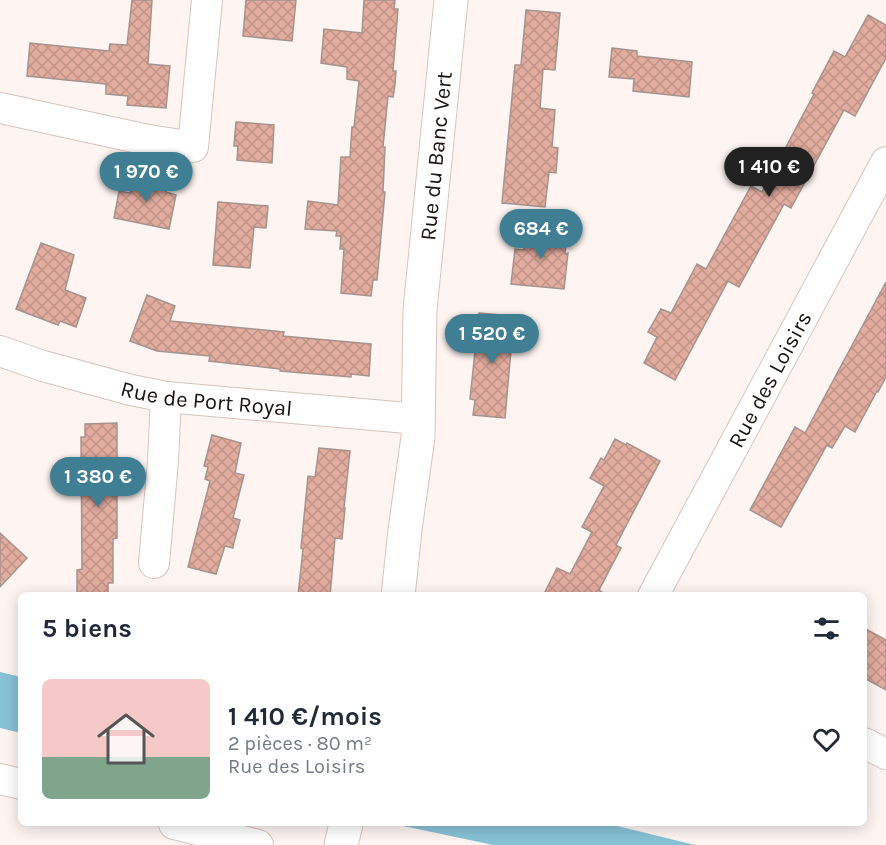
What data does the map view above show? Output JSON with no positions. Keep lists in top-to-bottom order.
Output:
{
  "streets": {
    "street": ["Rue du Banc Vert", "Rue des Loisirs", "Rue de Port Royal"]
  },
  "crossings": [
    ["Rue du Banc Vert", "Rue de Port Royal"]
  ],
  "page": {
    "price": [
      "1 410 €",
      "1 970 €",
      "684 €",
      "1 520 €",
      "1 380 €"
    ],
    "heading": "5 biens",
    "list": [
      {
        "name": "1 410 €/mois",
        "note": "2 pièces · 80 m² · Rue des Loisirs"
      }
    ]
  }
}
